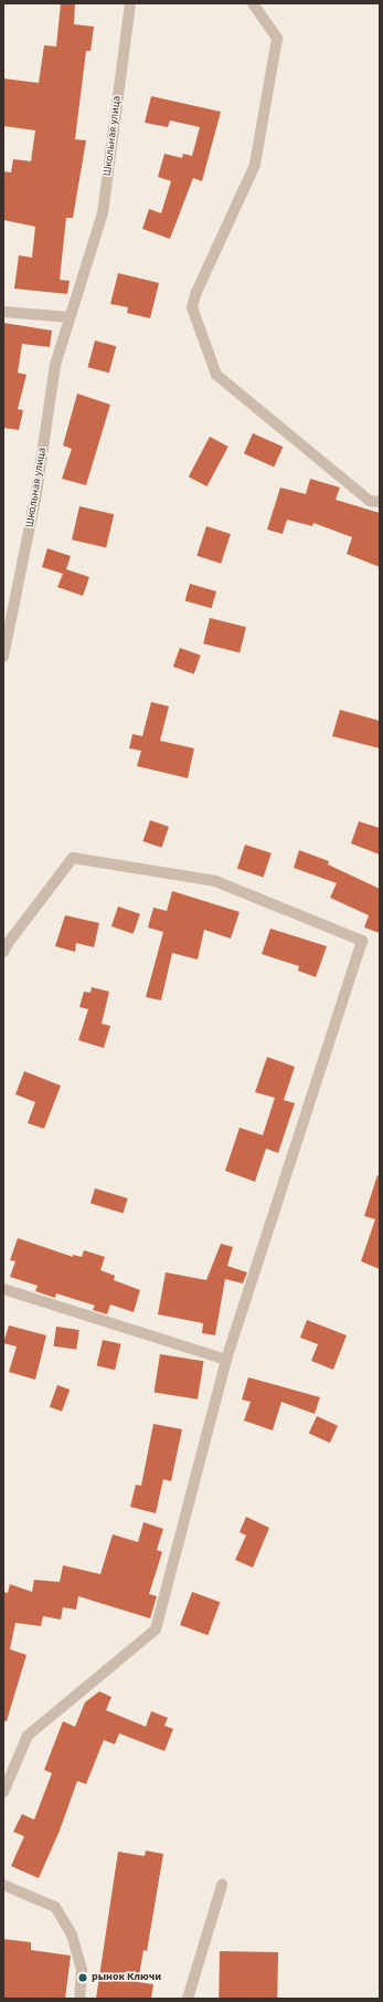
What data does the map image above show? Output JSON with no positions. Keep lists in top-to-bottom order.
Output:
{
  "streets": {
    "street": ["Школьная улица"]
  },
  "places": ["рынок Ключи"]
}
